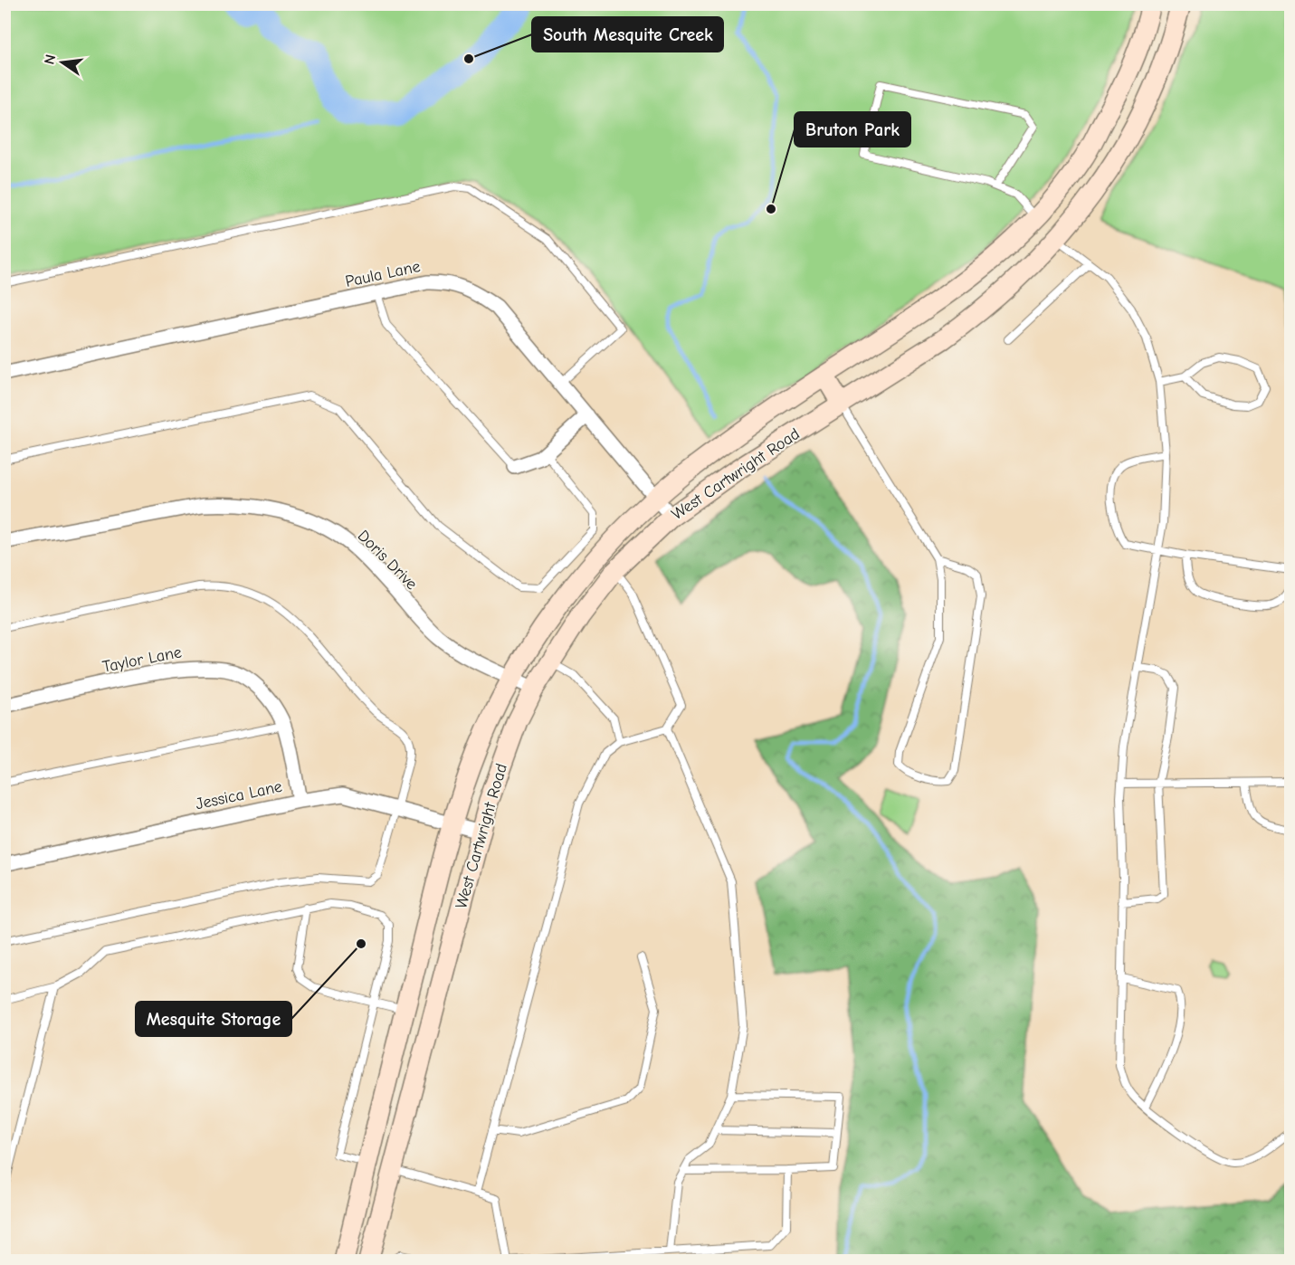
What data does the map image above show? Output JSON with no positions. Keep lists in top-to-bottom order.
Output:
{
  "streets": {
    "main road": ["West Cartwright Road"],
    "street": [
      "Paula Lane",
      "Doris Drive",
      "Taylor Lane",
      "Jessica Lane"
    ]
  },
  "crossings": [
    ["Paula Lane", "West Cartwright Road"],
    ["West Cartwright Road", "Doris Drive"],
    ["West Cartwright Road", "Jessica Lane"],
    ["Taylor Lane", "Jessica Lane"]
  ],
  "places": ["South Mesquite Creek", "Bruton Park", "Mesquite Storage"],
  "north": "left"
}
